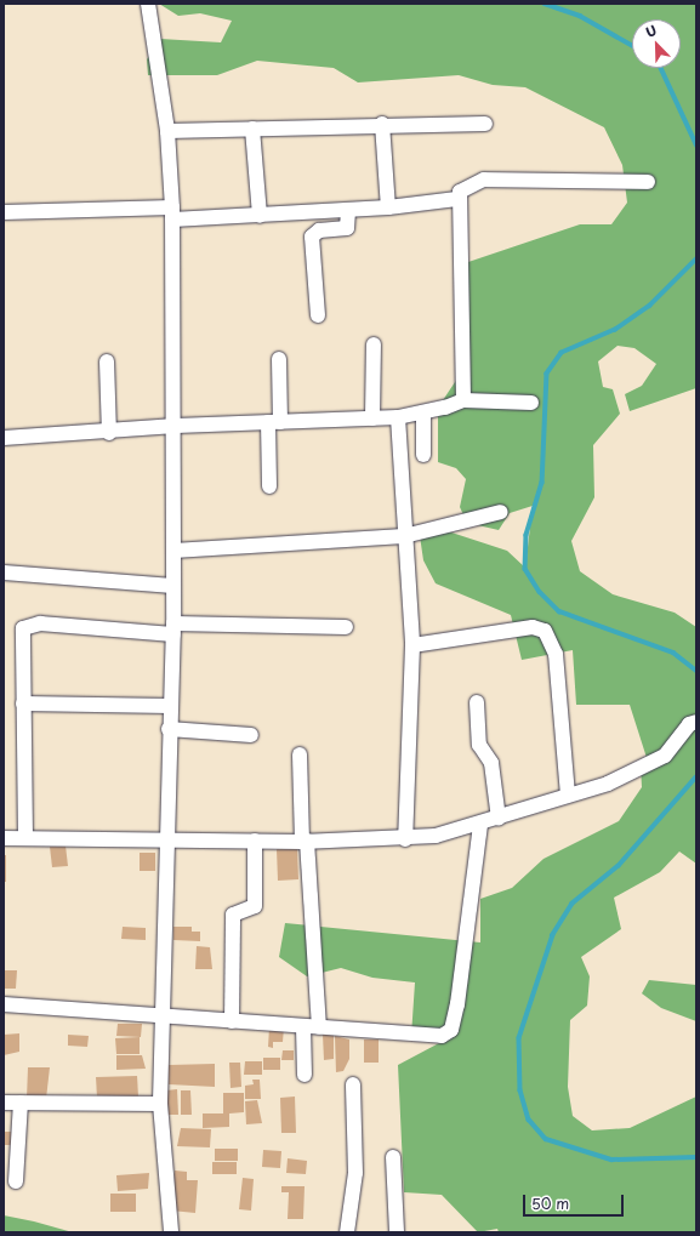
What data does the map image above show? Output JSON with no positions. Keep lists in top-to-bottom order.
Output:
{
  "scale_bar": "50 m",
  "north": "top left"
}
